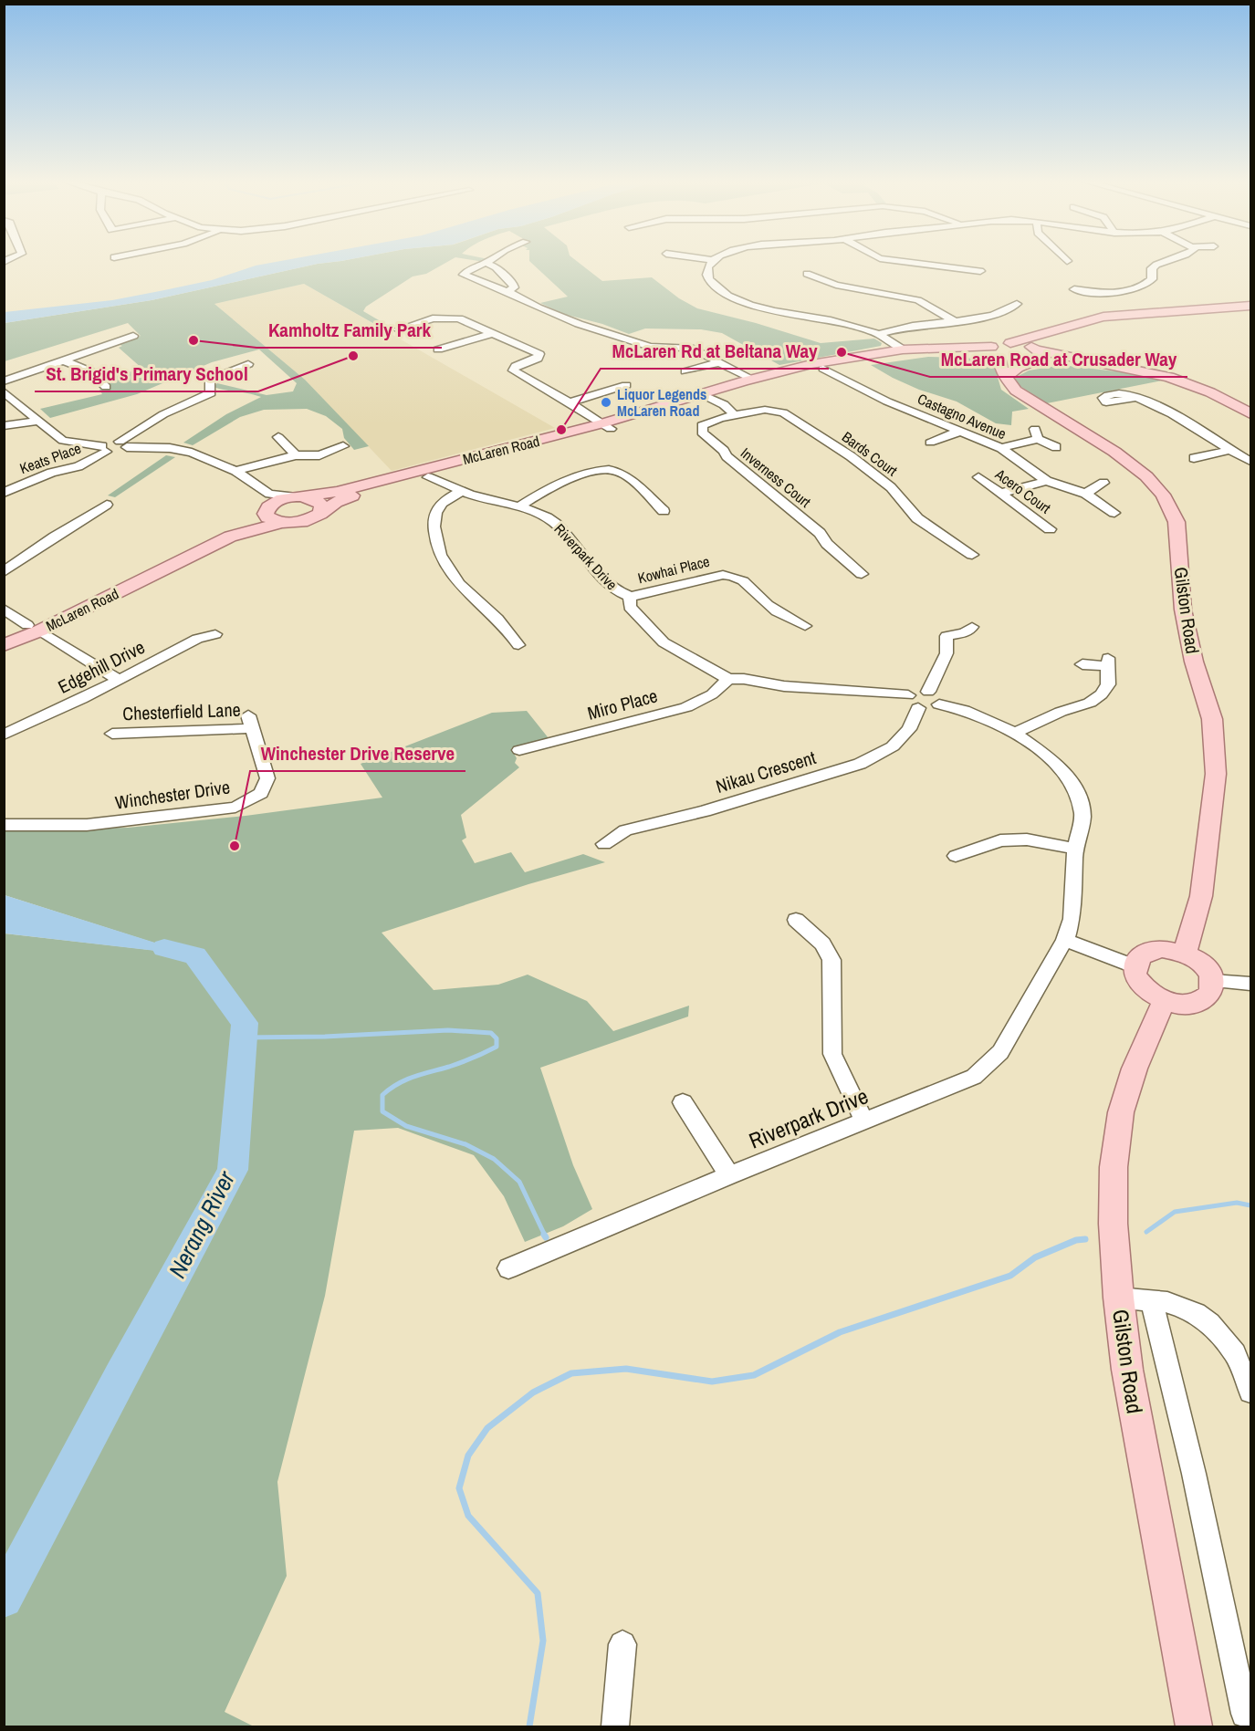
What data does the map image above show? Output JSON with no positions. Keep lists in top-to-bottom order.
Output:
{
  "streets": {
    "main road": ["McLaren Road", "Gilston Road"],
    "street": [
      "Castagno Avenue",
      "Bards Court",
      "Keats Place",
      "Inverness Court",
      "Acero Court",
      "Riverpark Drive",
      "Kowhai Place",
      "Edgehill Drive",
      "Miro Place",
      "Chesterfield Lane",
      "Nikau Crescent",
      "Winchester Drive"
    ]
  },
  "crossings": [
    ["Castagno Avenue", "McLaren Road"],
    ["McLaren Road", "Riverpark Drive"],
    ["McLaren Road", "Gilston Road"],
    ["Bards Court", "Inverness Court"],
    ["Riverpark Drive", "Kowhai Place"],
    ["Riverpark Drive", "Miro Place"],
    ["Chesterfield Lane", "Winchester Drive"]
  ],
  "water": ["Nerang River"],
  "places": [
    "Kamholtz Family Park",
    "McLaren Road at Crusader Way",
    "St. Brigid's Primary School",
    "Liquor Legends McLaren Road",
    "McLaren Rd at Beltana Way",
    "Winchester Drive Reserve"
  ]
}
